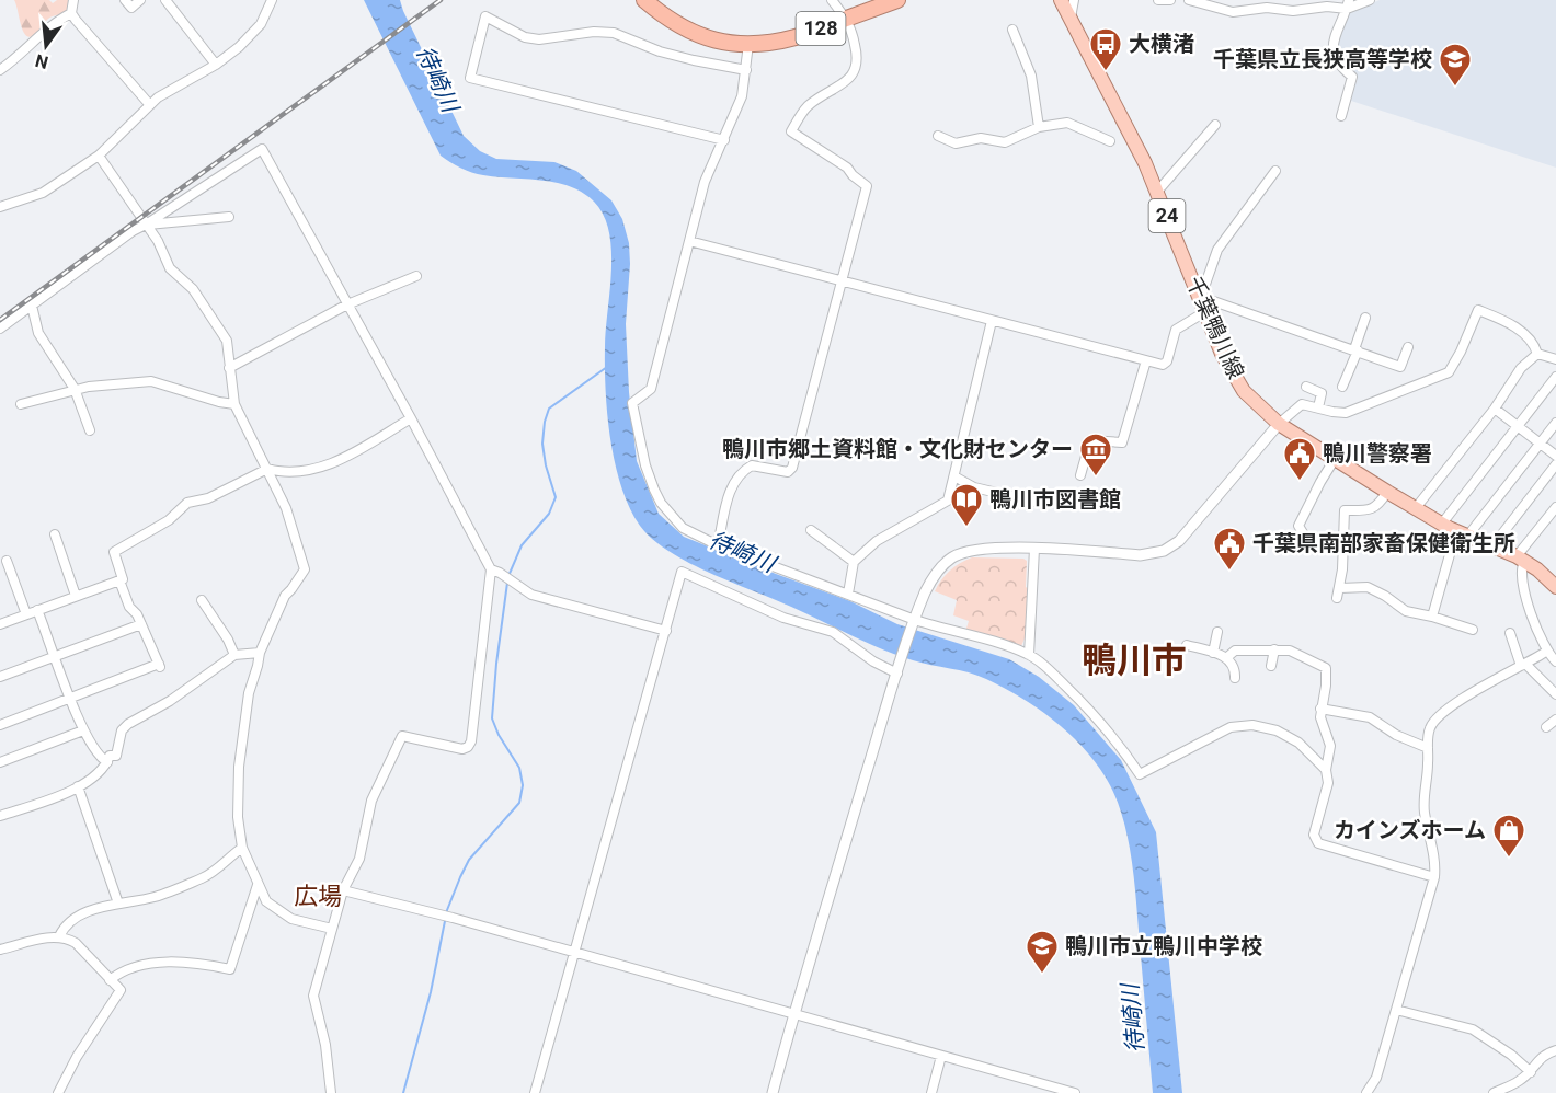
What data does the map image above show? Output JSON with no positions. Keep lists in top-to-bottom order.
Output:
{
  "streets": {
    "highway": ["128"],
    "main road": ["24", "千葉鴨川線"]
  },
  "districts": ["鴨川市", "広場"],
  "water": ["待崎川"],
  "places": {
    "bus stop": ["大横渚"],
    "school or university": ["千葉県立長狭高等学校", "鴨川市立鴨川中学校"],
    "museum": ["鴨川市郷土資料館・文化財センター"],
    "public building": ["鴨川警察署", "千葉県南部家畜保健衛生所"],
    "library": ["鴨川市図書館"],
    "shop": ["カインズホーム"]
  },
  "north": "bottom"
}
